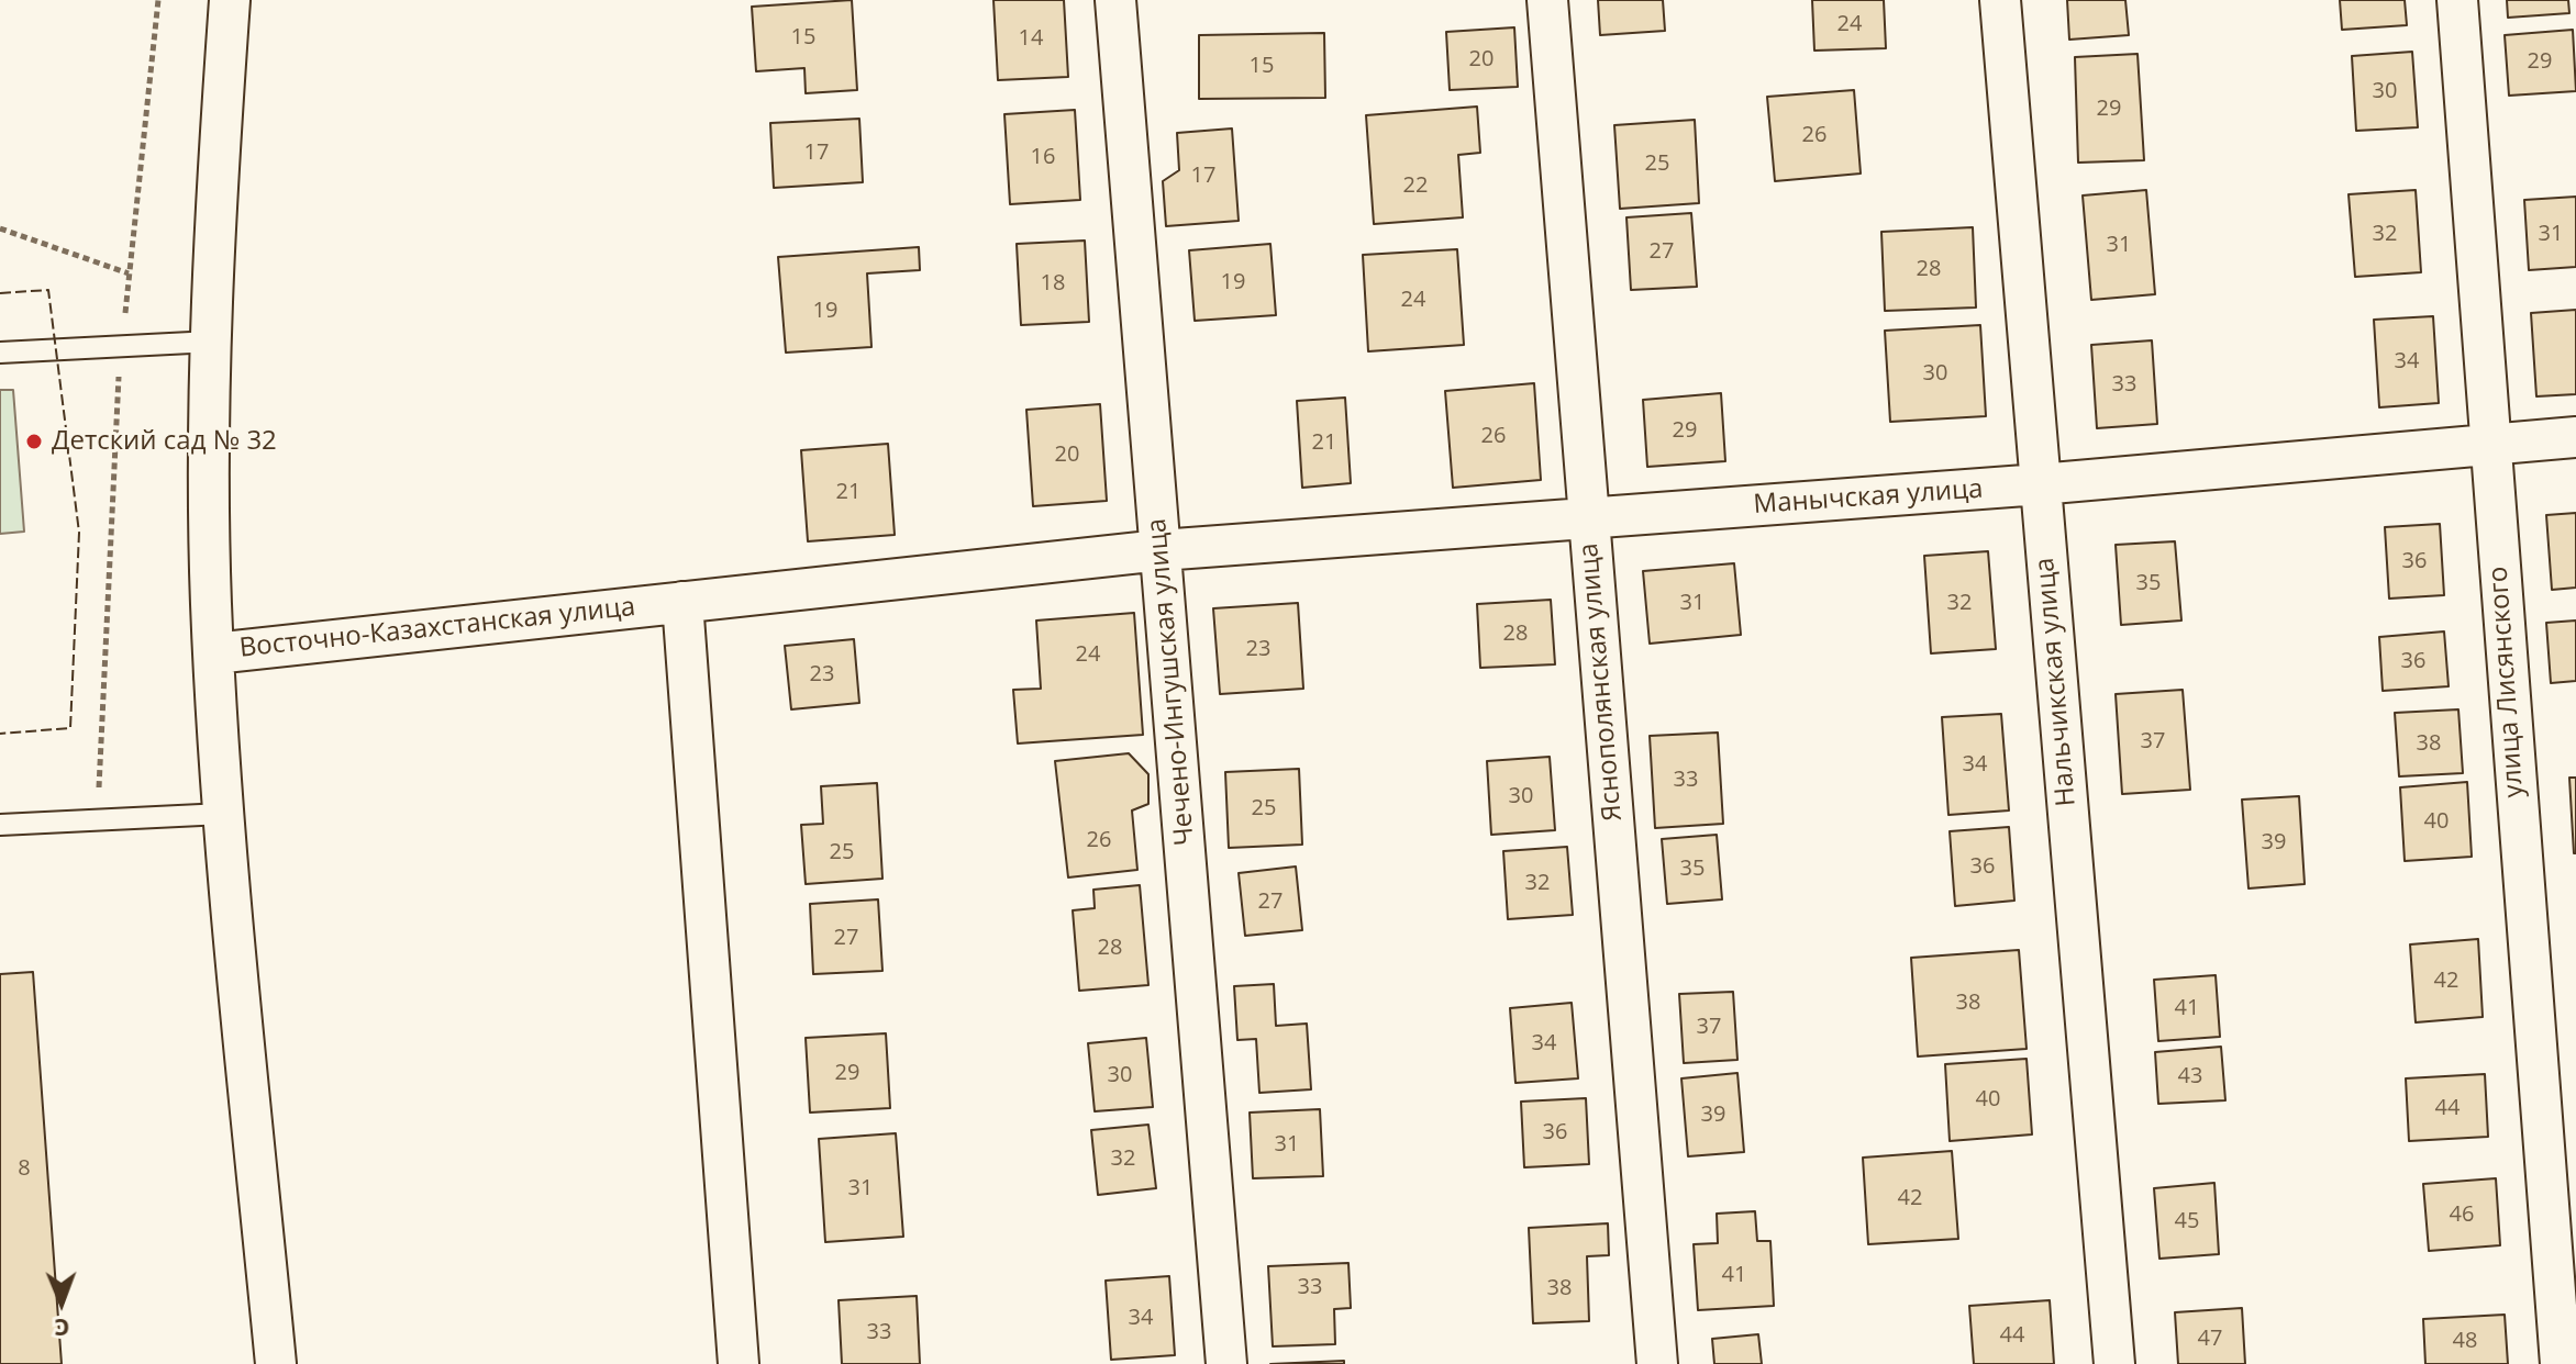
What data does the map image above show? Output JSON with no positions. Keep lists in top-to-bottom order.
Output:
{
  "streets": {
    "street": [
      "Манычская улица",
      "Восточно-Казахстанская улица",
      "Чечено-Ингушская улица",
      "Яснополянская улица",
      "Нальчикская улица",
      "улица Лисянского"
    ]
  },
  "crossings": [
    ["Манычская улица", "Восточно-Казахстанская улица"],
    ["Манычская улица", "Чечено-Ингушская улица"],
    ["Манычская улица", "Яснополянская улица"],
    ["Манычская улица", "Нальчикская улица"],
    ["Манычская улица", "улица Лисянского"],
    ["Восточно-Казахстанская улица", "Чечено-Ингушская улица"]
  ],
  "places": ["Детский сад № 32"],
  "house_numbers": [
    "24",
    "15",
    "14",
    "20",
    "29",
    "15",
    "30",
    "29",
    "26",
    "17",
    "16",
    "25",
    "17",
    "22",
    "32",
    "31",
    "31",
    "27",
    "28",
    "19",
    "18",
    "24",
    "19",
    "34",
    "30",
    "33",
    "29",
    "26",
    "21",
    "20",
    "21",
    "36",
    "35",
    "31",
    "32",
    "28",
    "23",
    "24",
    "36",
    "23",
    "37",
    "38",
    "34",
    "33",
    "30",
    "25",
    "40",
    "26",
    "39",
    "25",
    "36",
    "35",
    "32",
    "27",
    "27",
    "28",
    "42",
    "38",
    "41",
    "37",
    "34",
    "29",
    "30",
    "43",
    "40",
    "44",
    "39",
    "36",
    "31",
    "32",
    "8",
    "31",
    "42",
    "46",
    "45",
    "41",
    "33",
    "38",
    "34",
    "33",
    "44",
    "47",
    "48"
  ],
  "north": "bottom"
}
